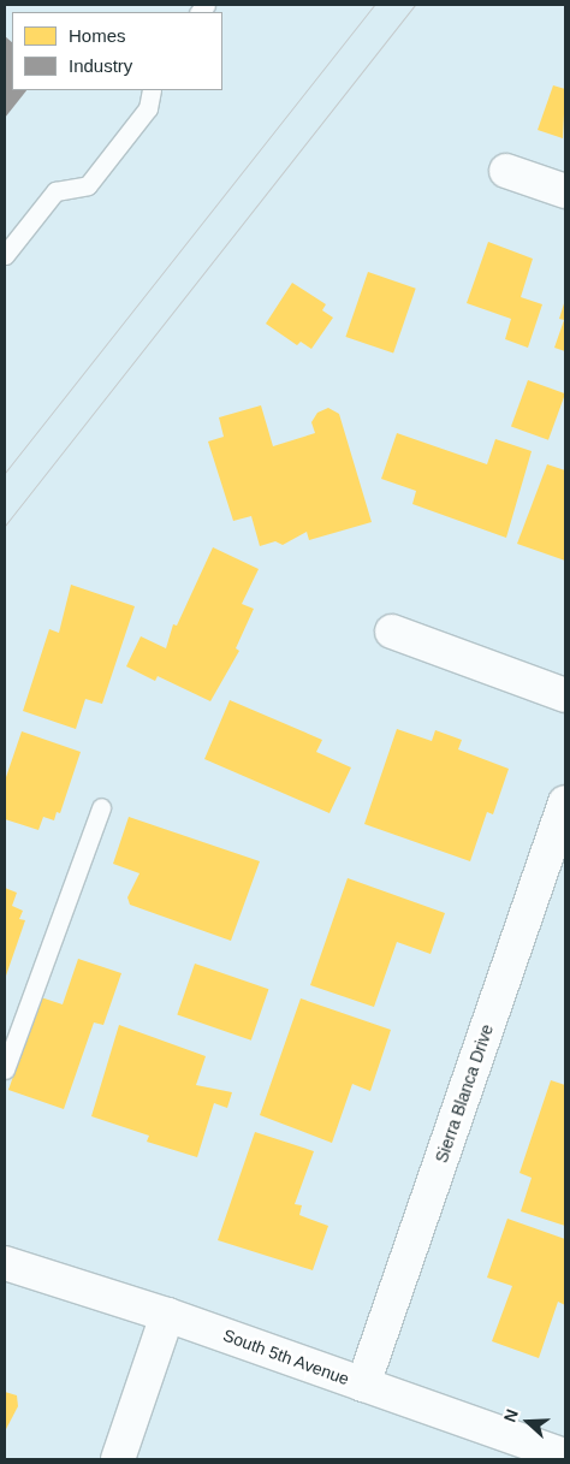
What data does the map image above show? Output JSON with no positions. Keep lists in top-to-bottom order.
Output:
{
  "streets": {
    "street": ["Sierra Blanca Drive", "South 5th Avenue"]
  },
  "crossings": [
    ["Sierra Blanca Drive", "South 5th Avenue"]
  ],
  "legend": ["Homes", "Industry"],
  "north": "left"
}
